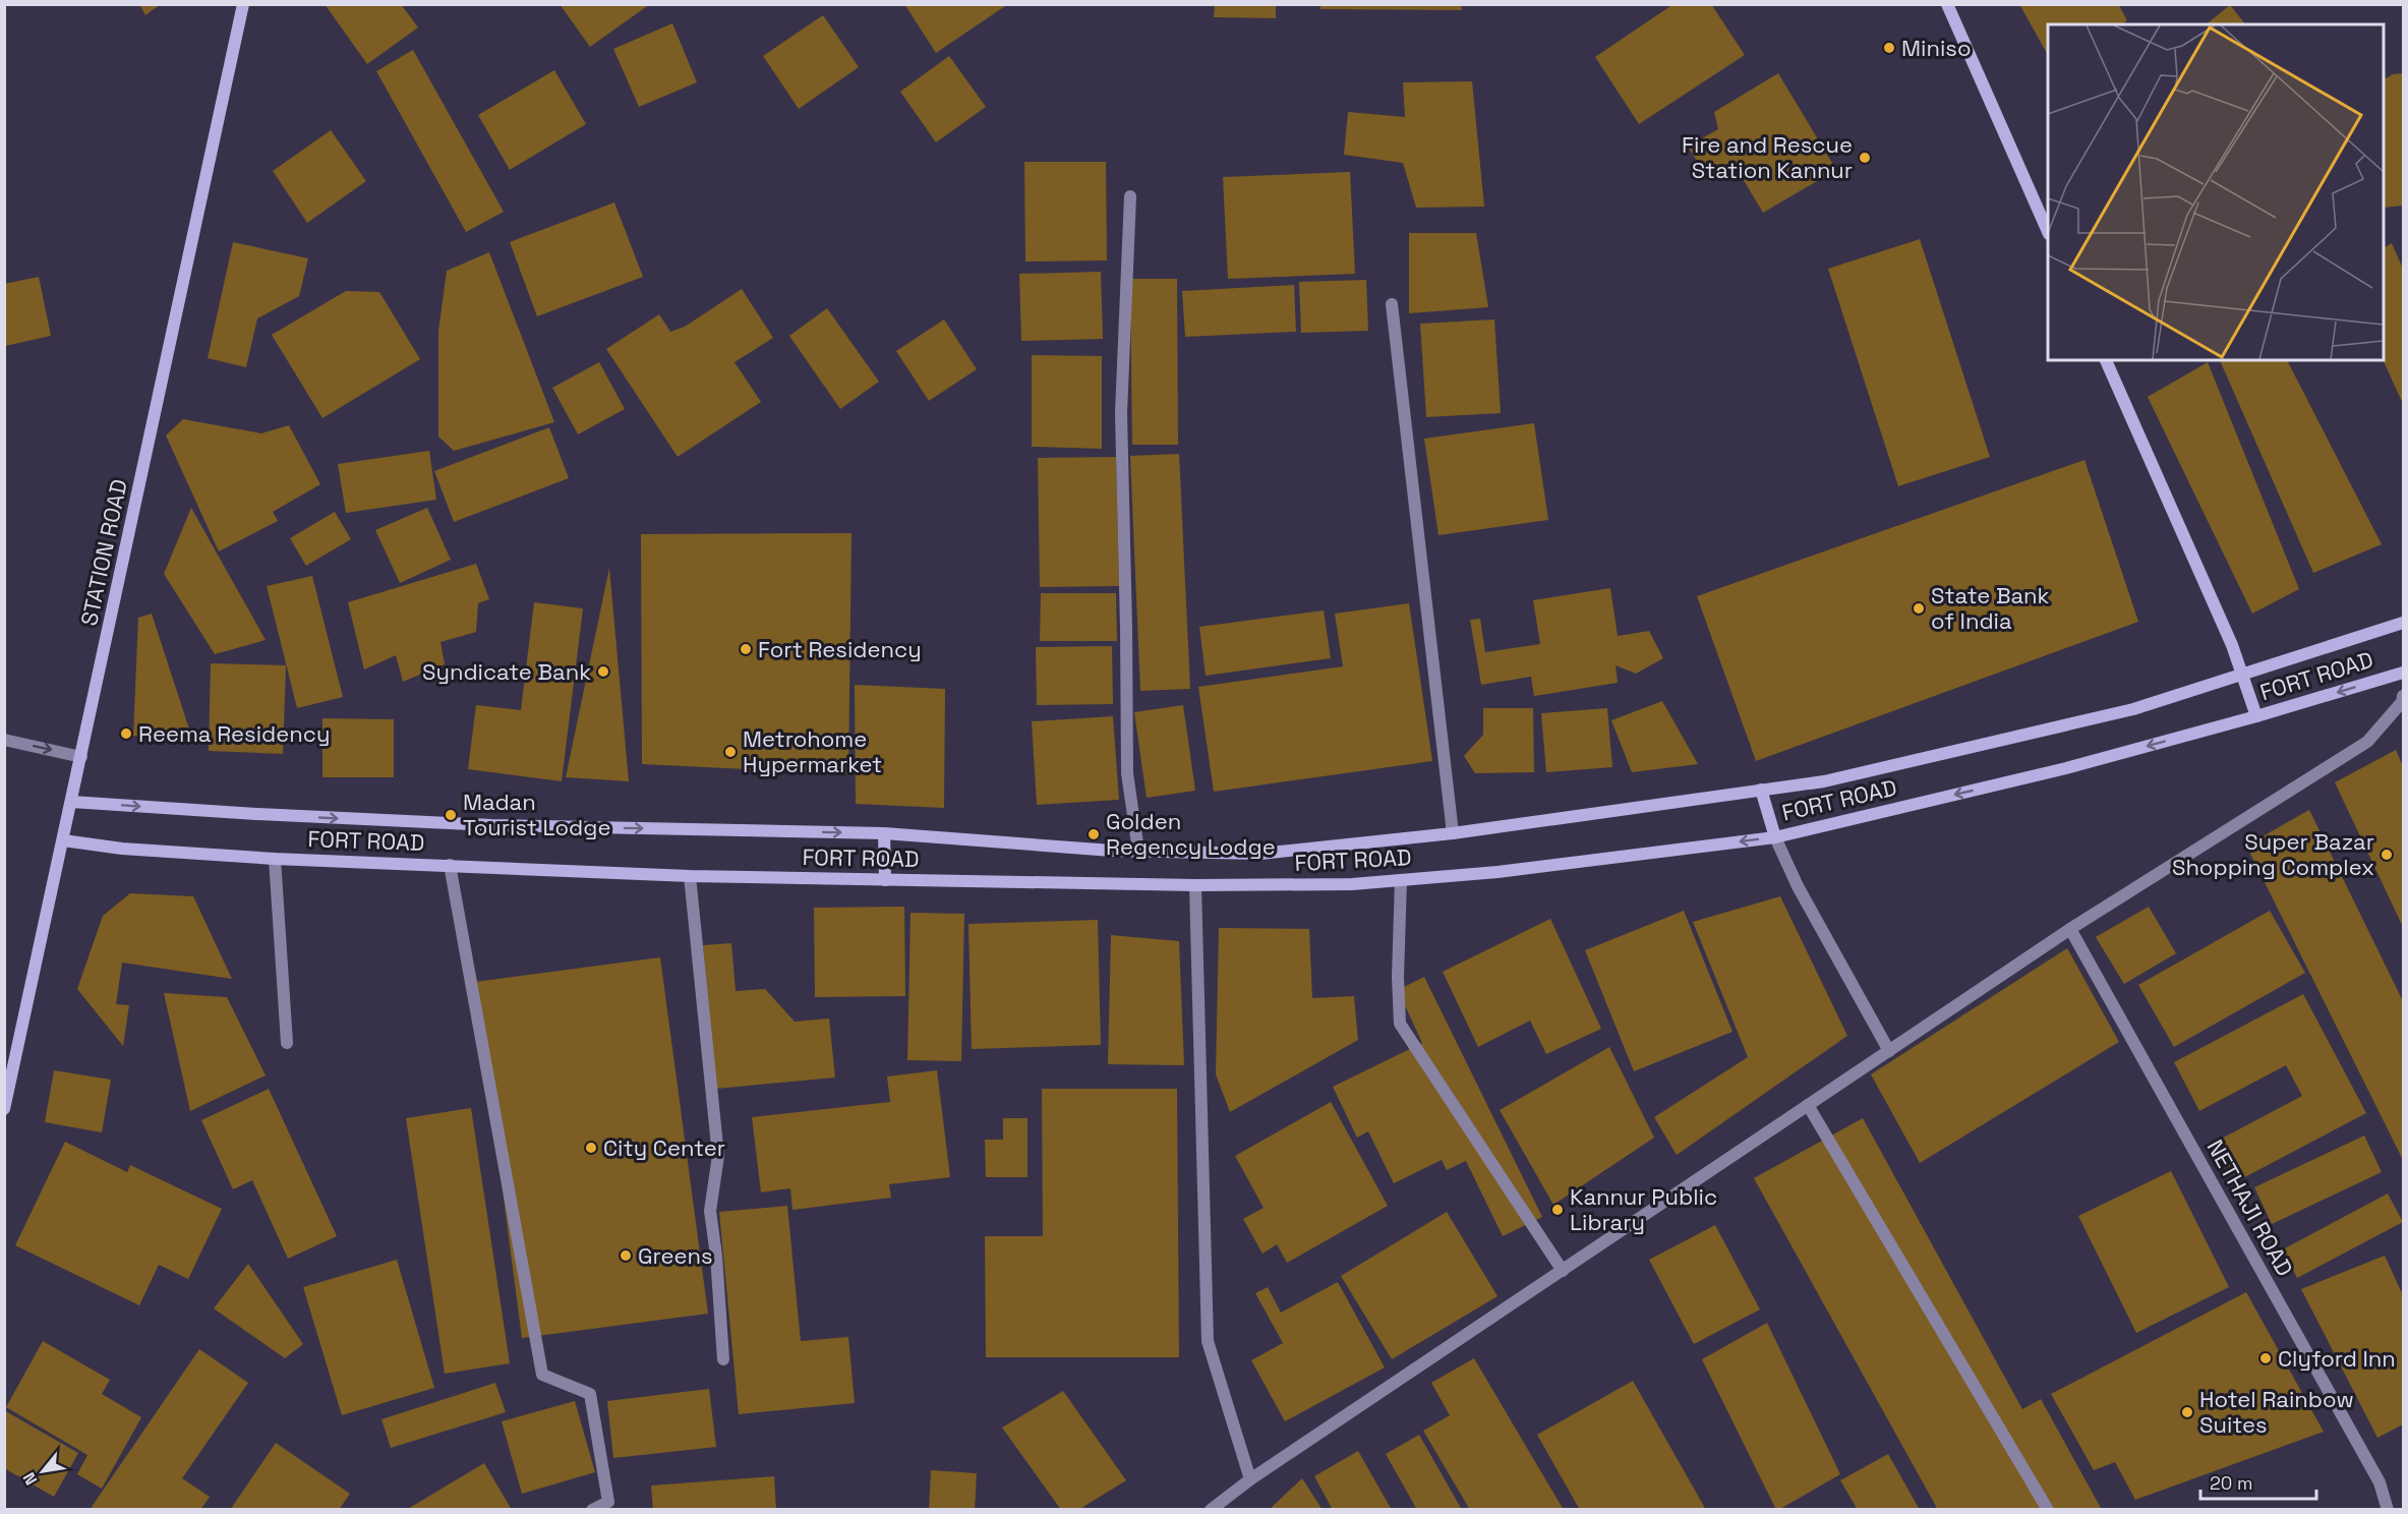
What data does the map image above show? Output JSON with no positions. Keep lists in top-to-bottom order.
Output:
{
  "streets": {
    "main road": ["STATION ROAD", "FORT ROAD"],
    "street": ["NETHAJI ROAD"]
  },
  "crossings": [
    ["STATION ROAD", "FORT ROAD"]
  ],
  "places": [
    "Miniso",
    "Fire and Rescue Station Kannur",
    "State Bank of India",
    "Fort Residency",
    "Syndicate Bank",
    "Reema Residency",
    "Metrohome Hypermarket",
    "Madan Tourist Lodge",
    "Golden Regency Lodge",
    "Super Bazar Shopping Complex",
    "City Center",
    "Kannur Public Library",
    "Greens",
    "Clyford Inn",
    "Hotel Rainbow Suites"
  ],
  "scale_bar": "20 m",
  "north": "bottom left"
}
